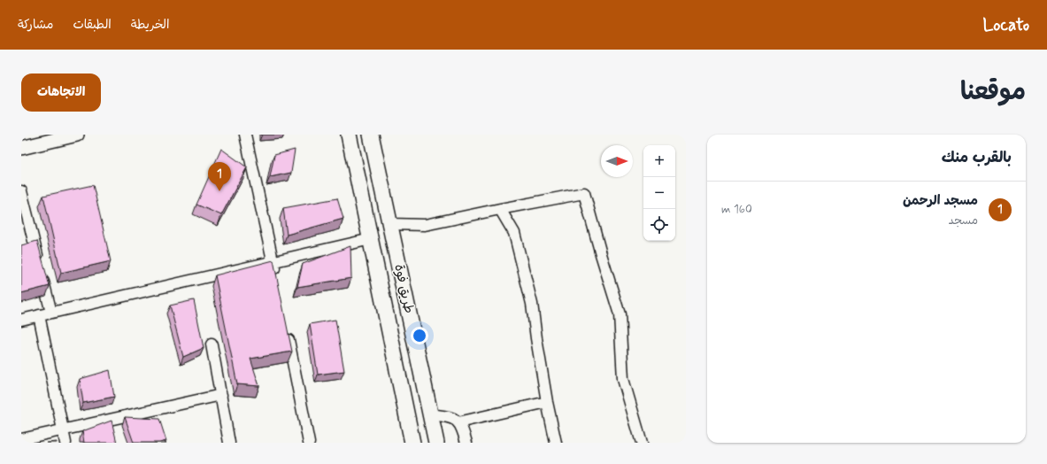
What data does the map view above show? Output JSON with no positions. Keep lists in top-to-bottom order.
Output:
{
  "streets": {
    "highway": ["طريق فوة"]
  },
  "north": "right",
  "page": {
    "header": "Locato",
    "nav": ["الخريطة", "الطبقات", "مشاركة"],
    "title": "موقعنا",
    "buttons": "الاتجاهات",
    "heading": "بالقرب منك",
    "map_buttons": ["+", "−"],
    "pins": "1",
    "list": [
      {
        "mark": "1",
        "name": "مسجد الرحمن",
        "note": "مسجد",
        "value": "160 m"
      }
    ]
  }
}
